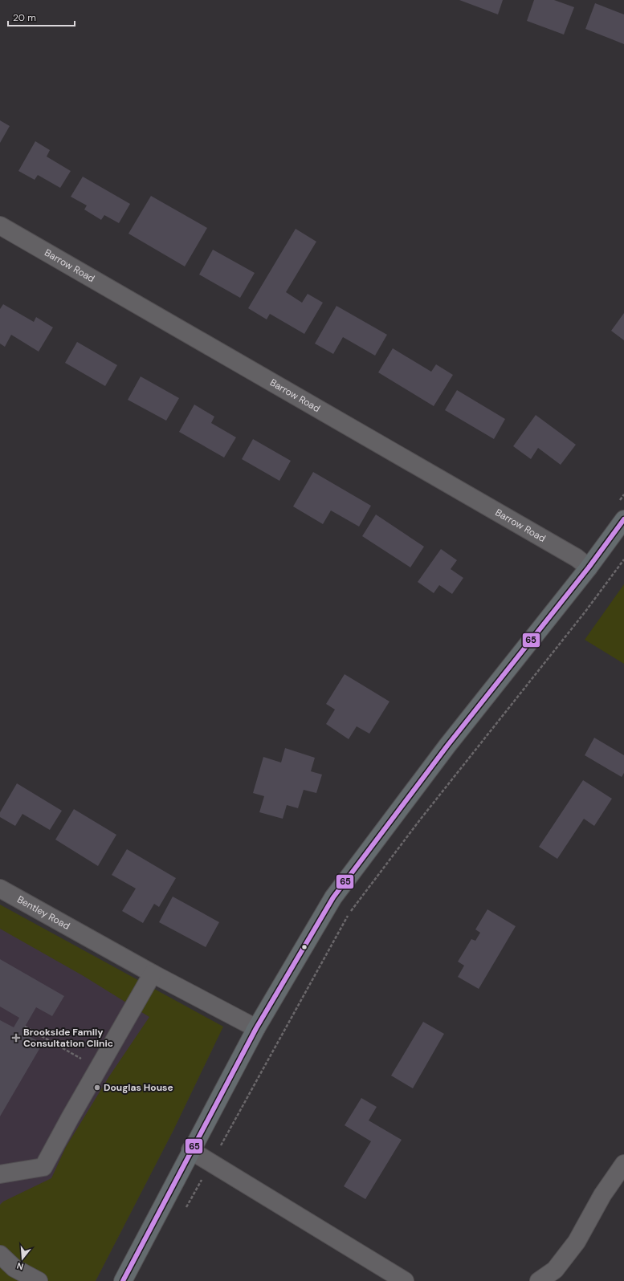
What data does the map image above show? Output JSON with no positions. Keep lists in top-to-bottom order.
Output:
{
  "streets": {
    "street": ["Barrow Road", "Bentley Road"]
  },
  "places": {
    "health": ["Brookside Family Consultation Clinic"],
    "other": ["Douglas House"]
  },
  "lines": ["transit line 65"],
  "scale_bar": "20 m",
  "north": "bottom"
}
